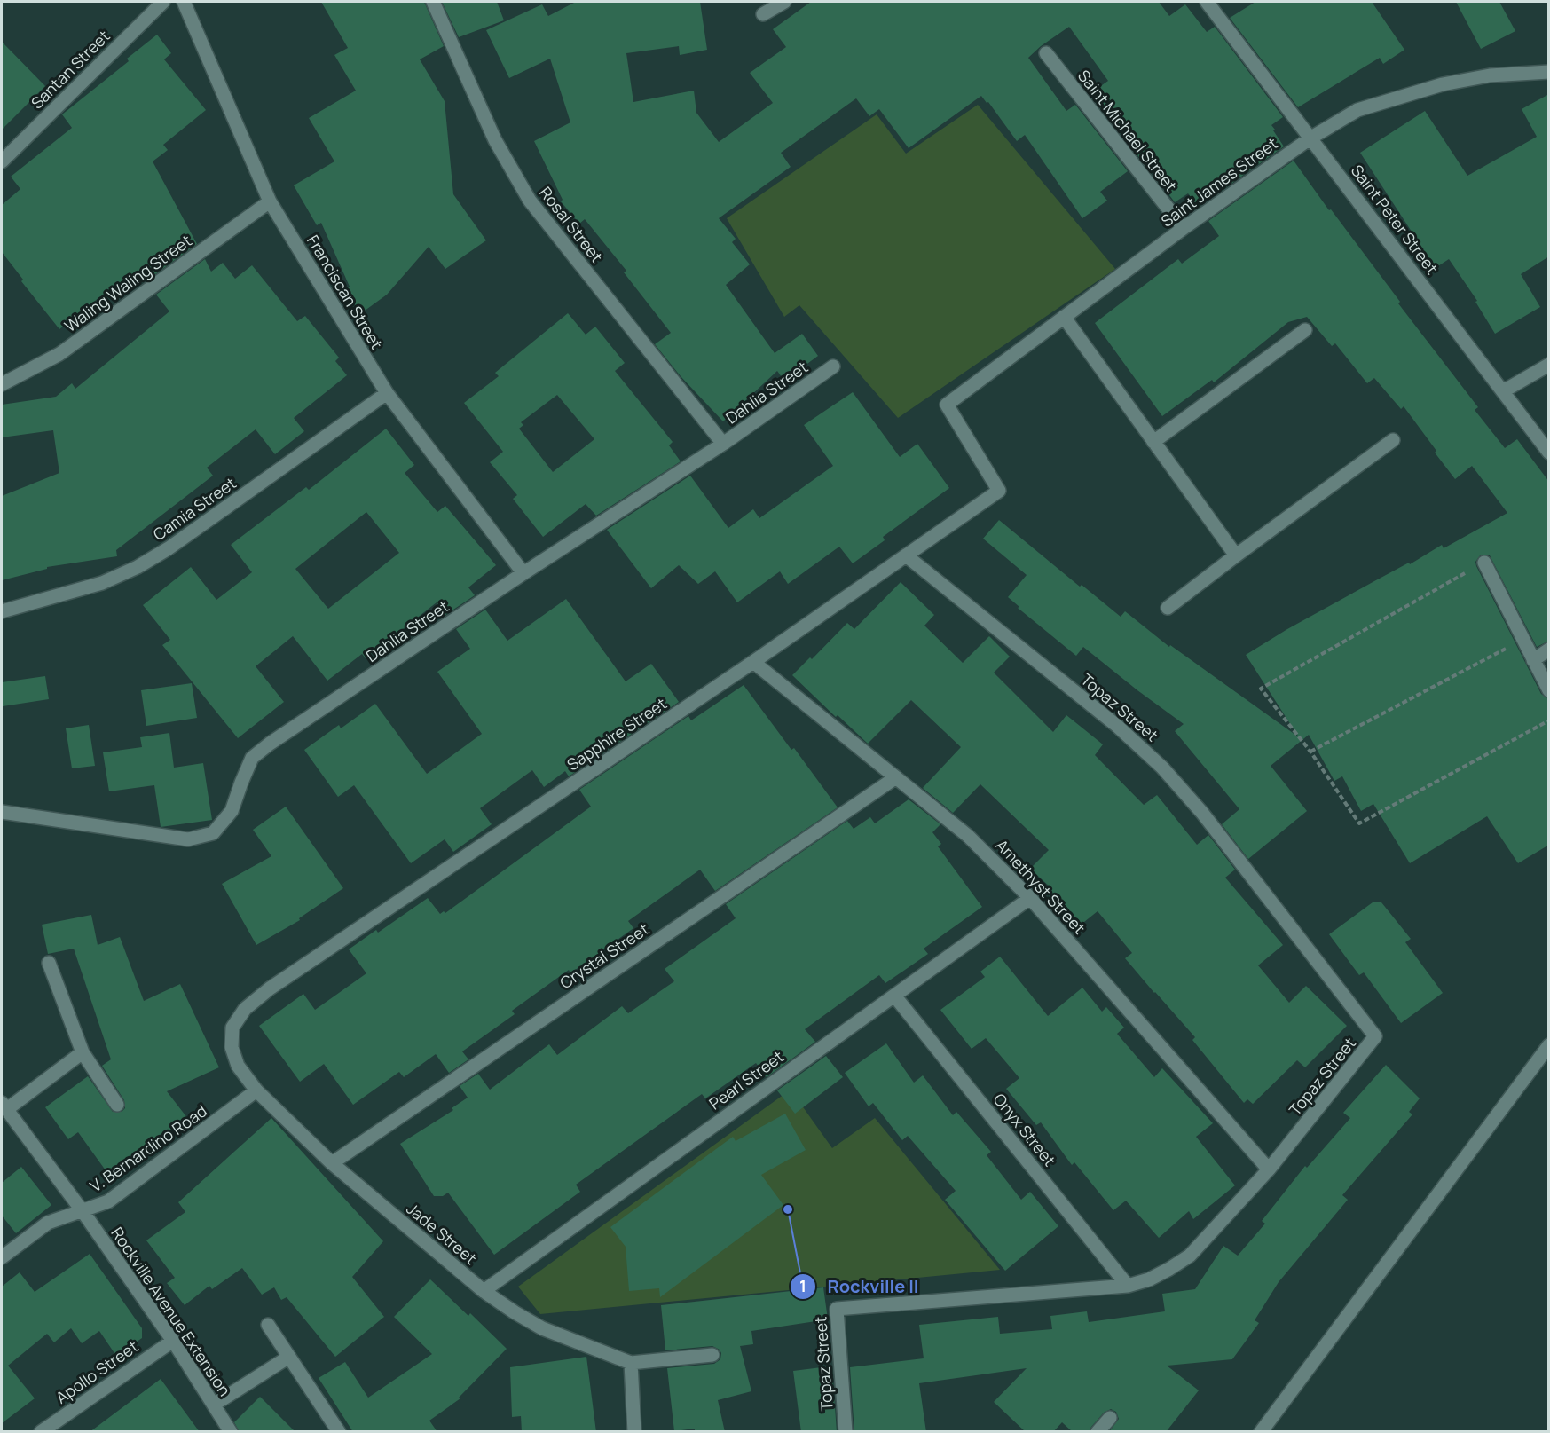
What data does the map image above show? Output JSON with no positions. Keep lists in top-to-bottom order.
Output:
{
  "streets": {
    "street": [
      "Santan Street",
      "Saint Michael Street",
      "Saint James Street",
      "Saint Peter Street",
      "Rosal Street",
      "Waling Waling Street",
      "Franciscan Street",
      "Dahlia Street",
      "Camia Street",
      "Topaz Street",
      "Sapphire Street",
      "Amethyst Street",
      "Crystal Street",
      "Pearl Street",
      "Onyx Street",
      "V. Bernardino Road",
      "Jade Street",
      "Rockville Avenue Extension",
      "Apollo Street"
    ]
  },
  "crossings": [
    ["Saint Michael Street", "Saint James Street"],
    ["Saint James Street", "Saint Peter Street"],
    ["Saint James Street", "Sapphire Street"],
    ["Rosal Street", "Dahlia Street"],
    ["Waling Waling Street", "Franciscan Street"],
    ["Franciscan Street", "Dahlia Street"],
    ["Franciscan Street", "Camia Street"],
    ["Topaz Street", "Sapphire Street"],
    ["Topaz Street", "Amethyst Street"],
    ["Topaz Street", "Onyx Street"],
    ["Sapphire Street", "Amethyst Street"],
    ["Sapphire Street", "V. Bernardino Road"],
    ["Sapphire Street", "Jade Street"],
    ["Amethyst Street", "Crystal Street"],
    ["Amethyst Street", "Pearl Street"],
    ["Crystal Street", "Jade Street"],
    ["Pearl Street", "Onyx Street"],
    ["Pearl Street", "Jade Street"],
    ["V. Bernardino Road", "Jade Street"],
    ["V. Bernardino Road", "Rockville Avenue Extension"],
    ["Rockville Avenue Extension", "Apollo Street"]
  ],
  "places": ["Rockville II"]
}
